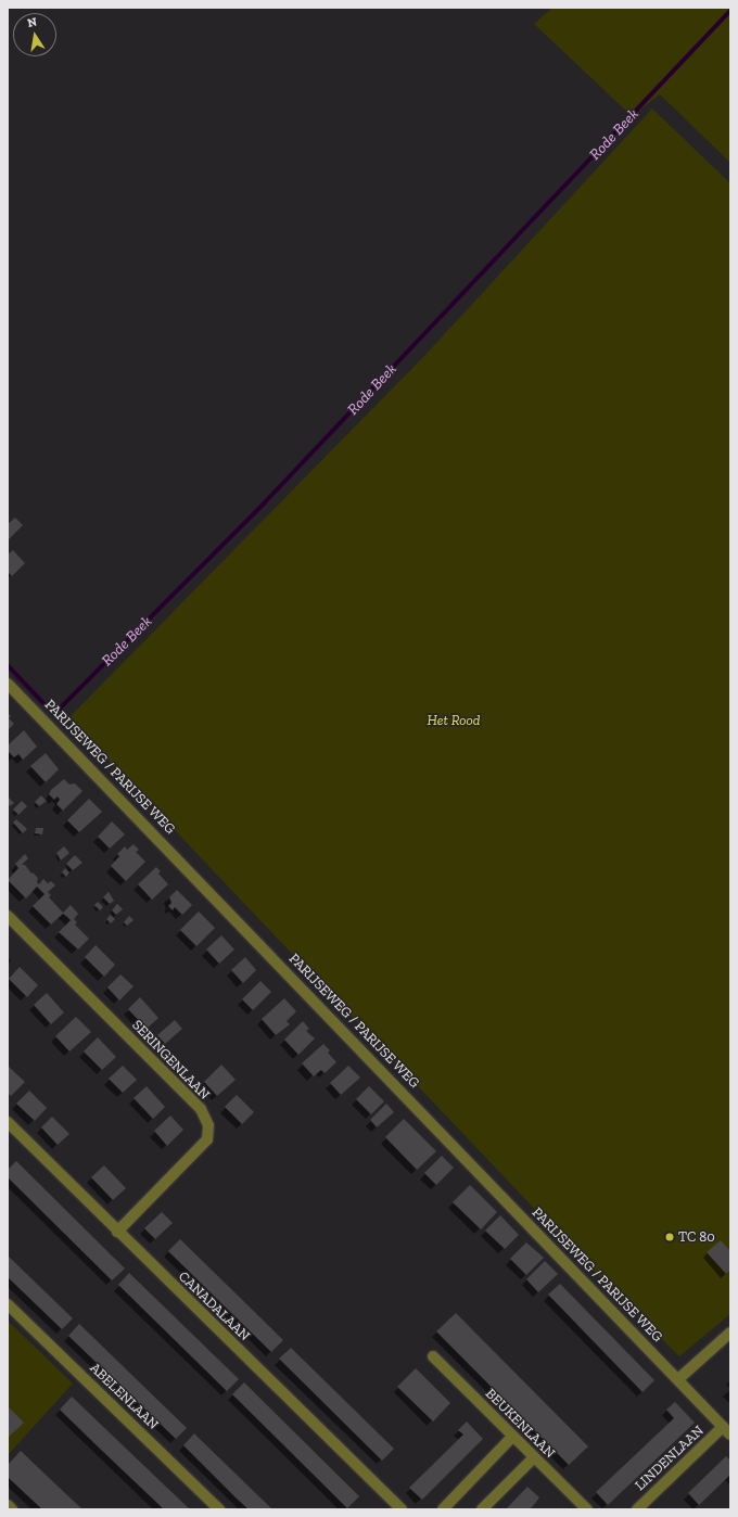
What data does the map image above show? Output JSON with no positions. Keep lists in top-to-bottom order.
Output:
{
  "streets": {
    "street": [
      "PARIJSEWEG / PARIJSE WEG",
      "SERINGENLAAN",
      "CANADALAAN",
      "ABELENLAAN",
      "BEUKENLAAN",
      "LINDENLAAN"
    ]
  },
  "crossings": [
    ["PARIJSEWEG / PARIJSE WEG", "LINDENLAAN"],
    ["SERINGENLAAN", "CANADALAAN"]
  ],
  "water": ["Rode Beek"],
  "parks": ["Het Rood"],
  "places": ["TC 80"],
  "north": "top"
}
